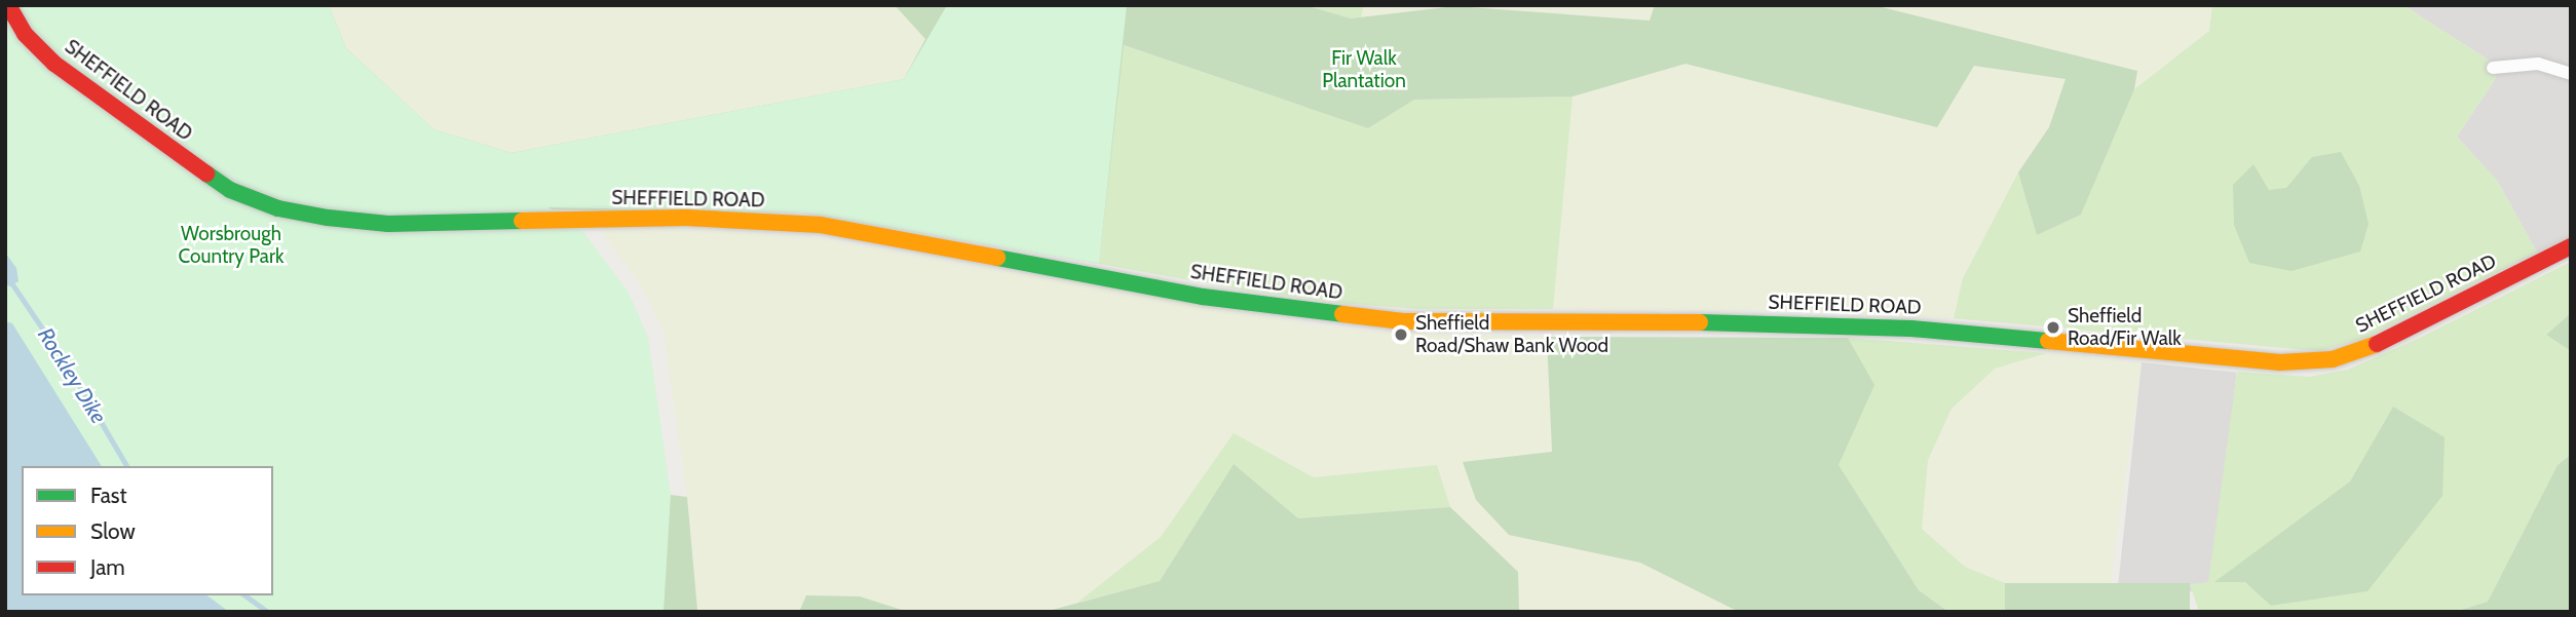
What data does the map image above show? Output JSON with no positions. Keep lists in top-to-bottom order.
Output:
{
  "streets": {
    "highway": ["SHEFFIELD ROAD"]
  },
  "water": ["Rockley Dike"],
  "parks": ["Fir Walk Plantation", "Worsbrough Country Park"],
  "places": ["Sheffield Road/Fir Walk", "Sheffield Road/Shaw Bank Wood"],
  "legend": ["Fast", "Slow", "Jam"]
}
